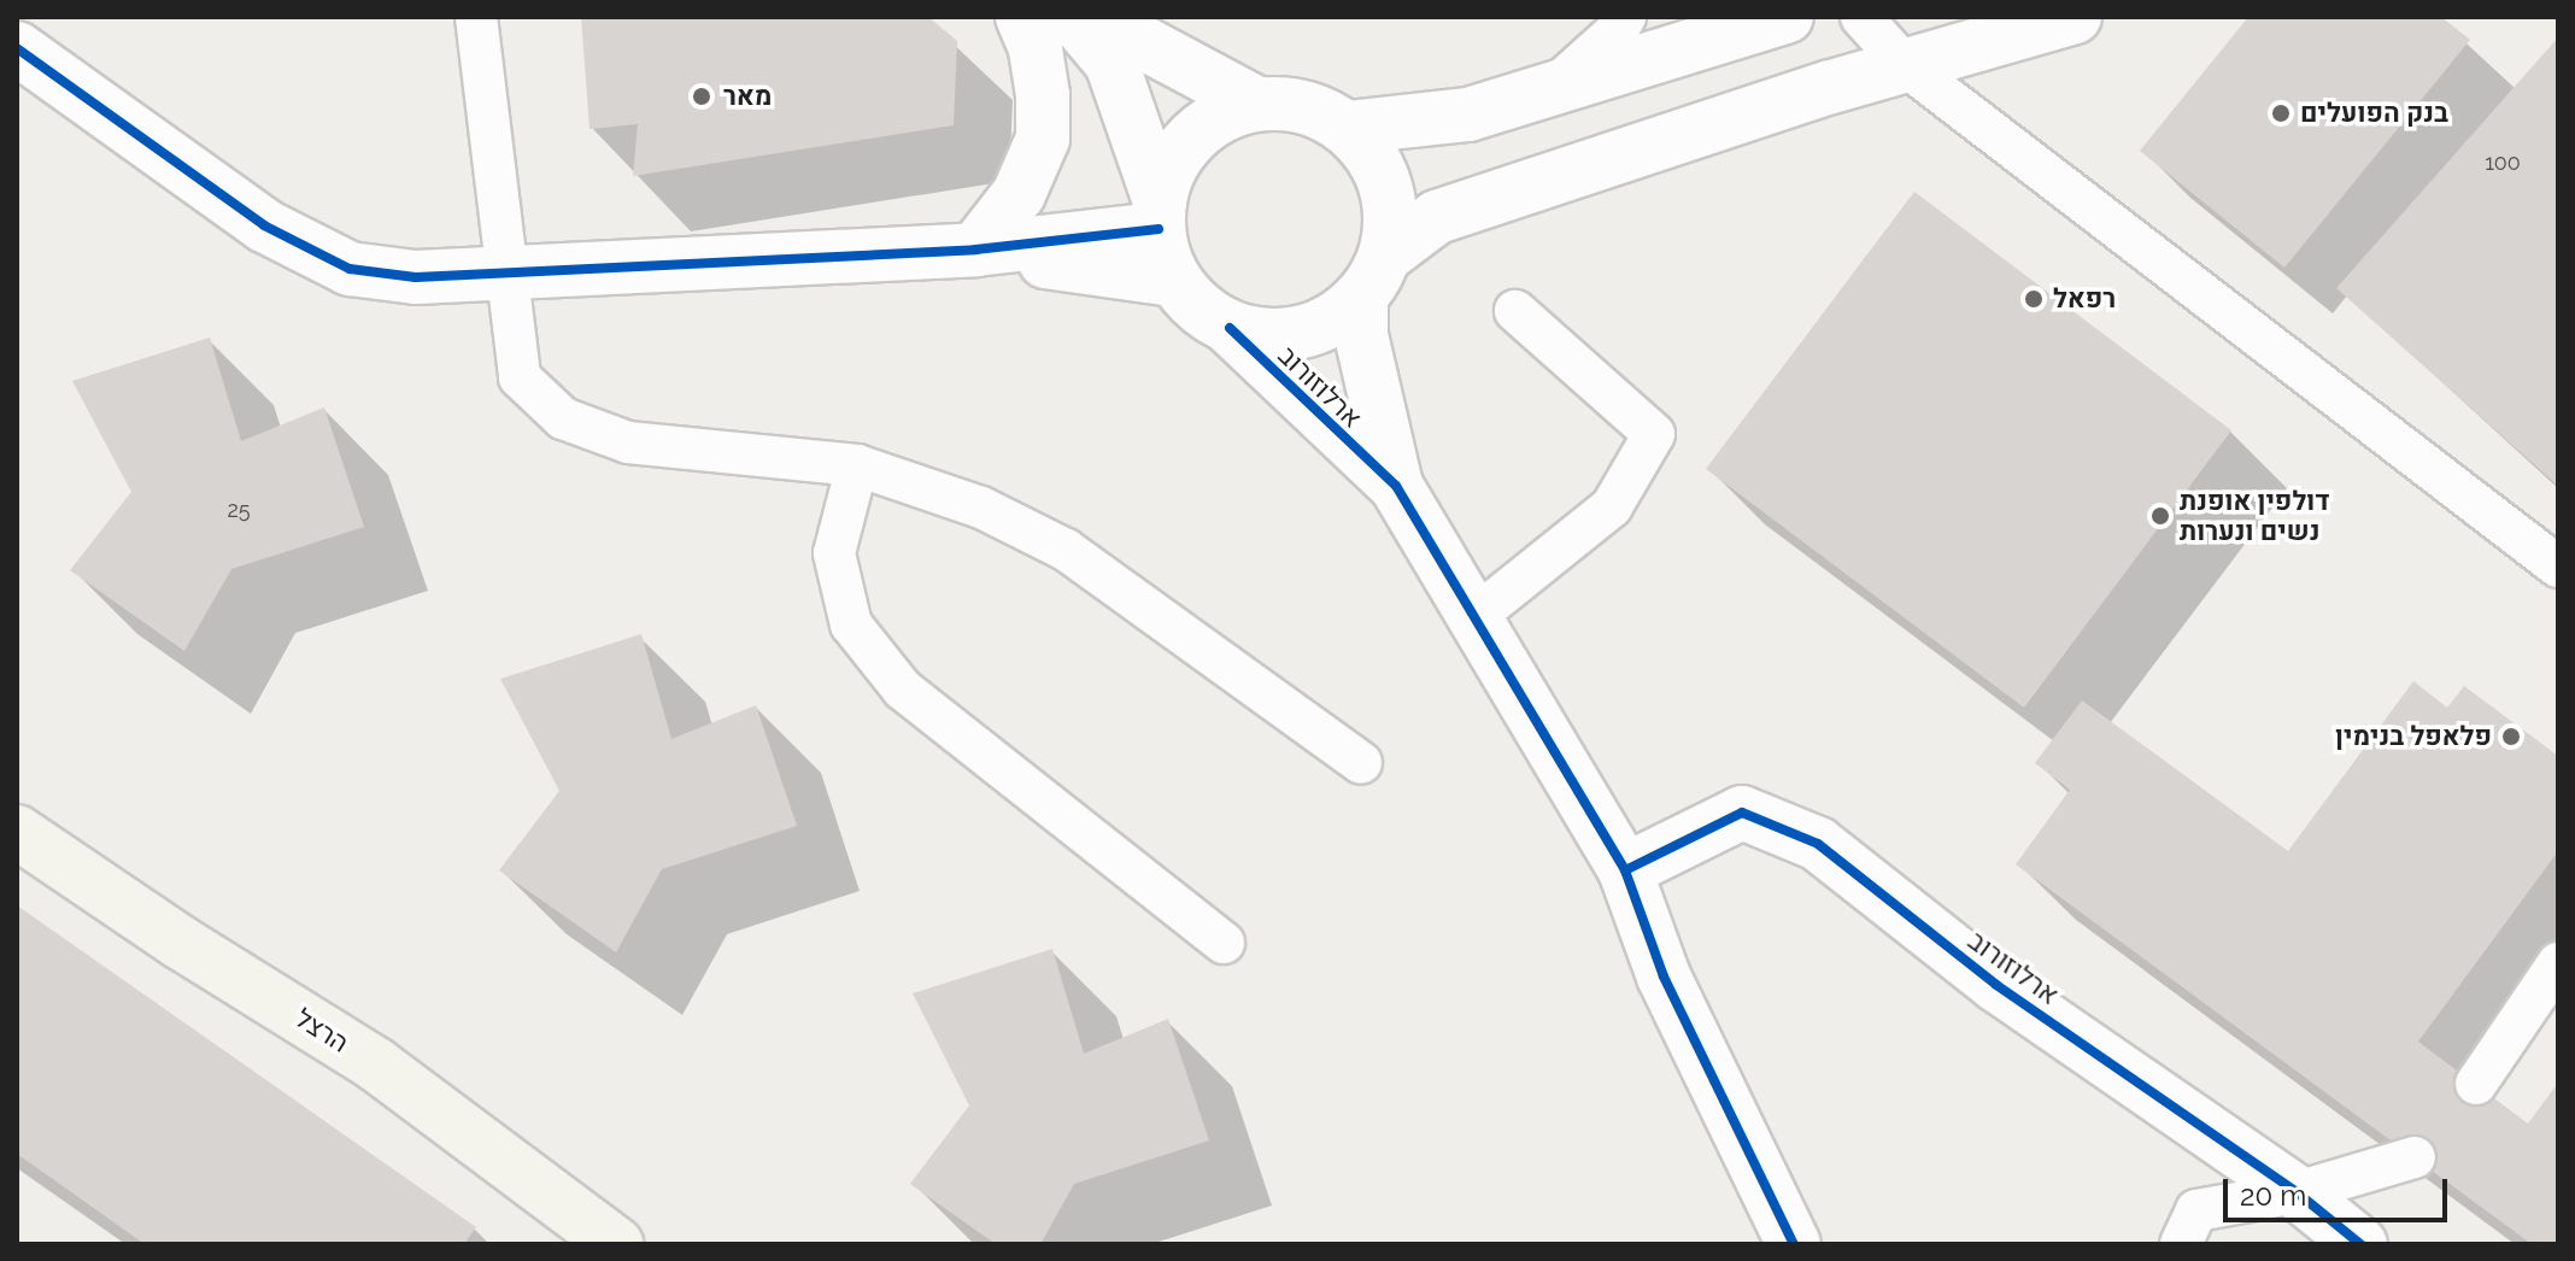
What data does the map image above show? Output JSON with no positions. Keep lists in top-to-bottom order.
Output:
{
  "streets": {
    "street": ["ארלוזורוב", "הרצל"]
  },
  "places": [
    "מאר",
    "בנק הפועלים",
    "רפאל",
    "דולפין אופנת נשים ונערות",
    "פלאפל בנימין"
  ],
  "house_numbers": ["100", "25"],
  "scale_bar": "20 m"
}
